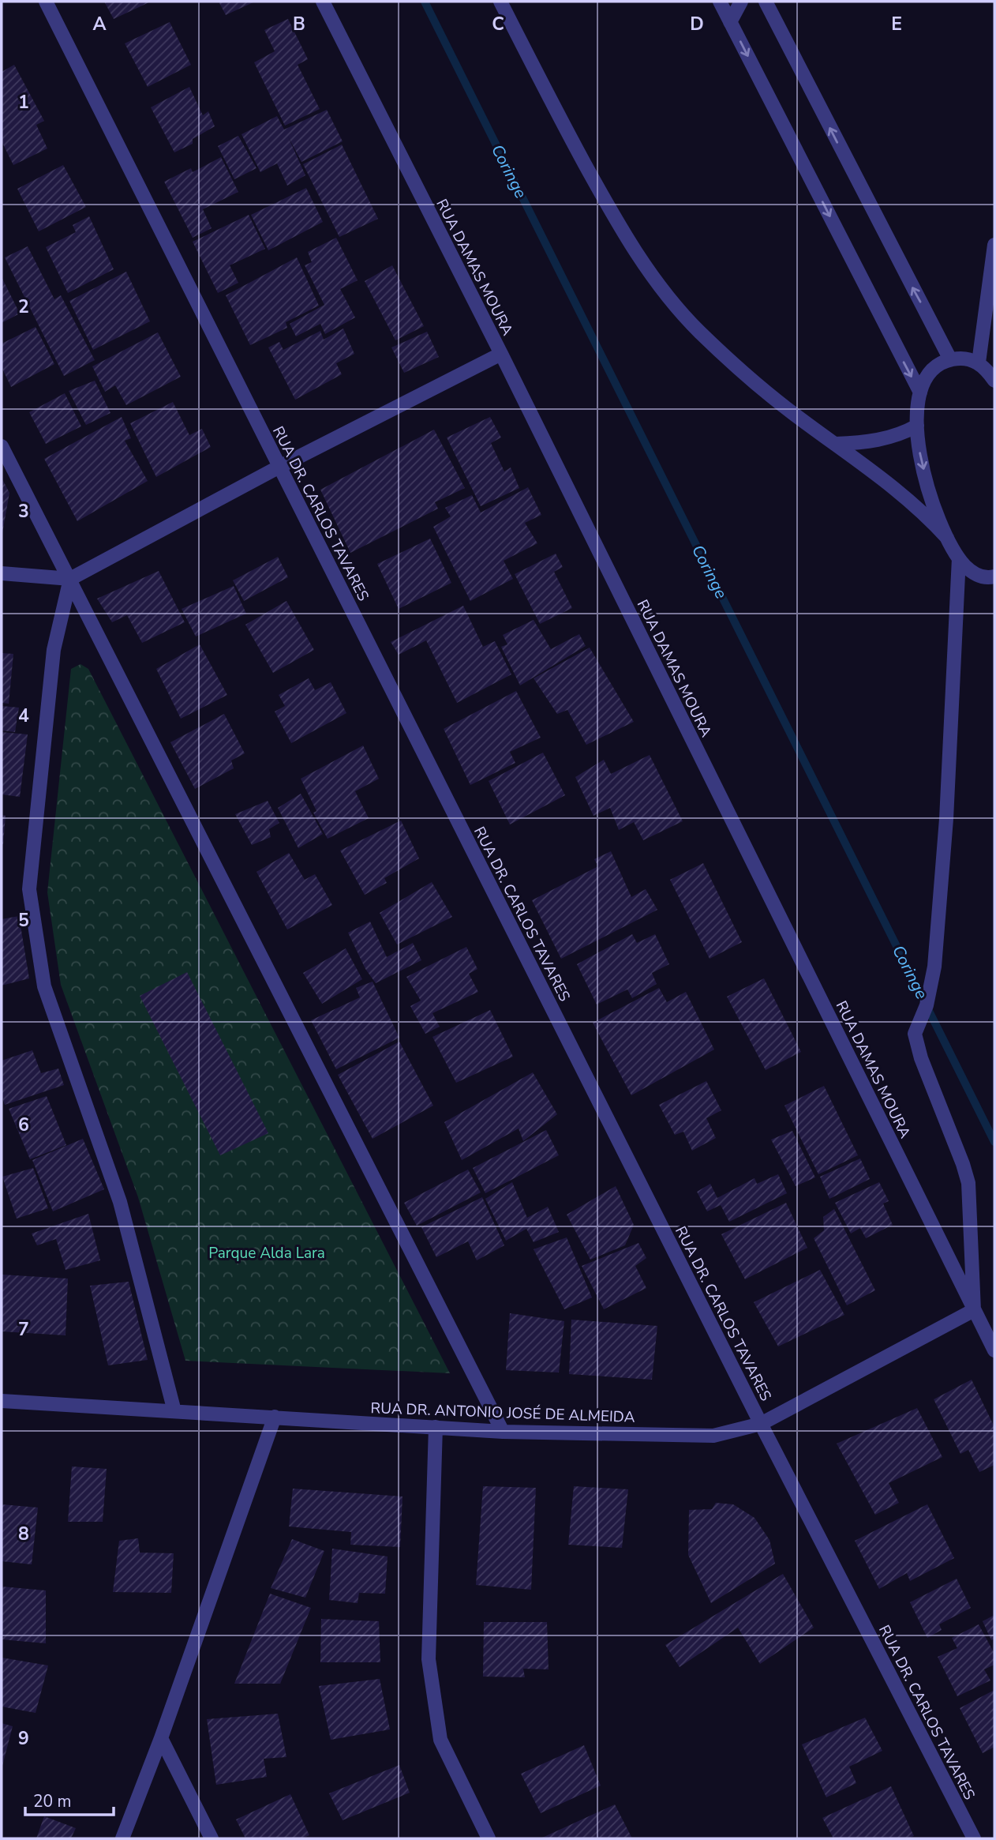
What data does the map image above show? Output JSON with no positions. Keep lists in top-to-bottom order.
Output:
{
  "streets": {
    "street": ["RUA DAMAS MOURA", "RUA DR. CARLOS TAVARES", "RUA DR. ANTONIO JOSÉ DE ALMEIDA"]
  },
  "crossings": [
    ["RUA DAMAS MOURA", "RUA DR. ANTONIO JOSÉ DE ALMEIDA"],
    ["RUA DR. CARLOS TAVARES", "RUA DR. ANTONIO JOSÉ DE ALMEIDA"]
  ],
  "water": ["Coringe"],
  "parks": ["Parque Alda Lara"],
  "scale_bar": "20 m",
  "grid": {
    "columns": [
      "A",
      "B",
      "C",
      "D",
      "E"
    ],
    "rows": [
      "1",
      "2",
      "3",
      "4",
      "5",
      "6",
      "7",
      "8",
      "9"
    ]
  }
}
